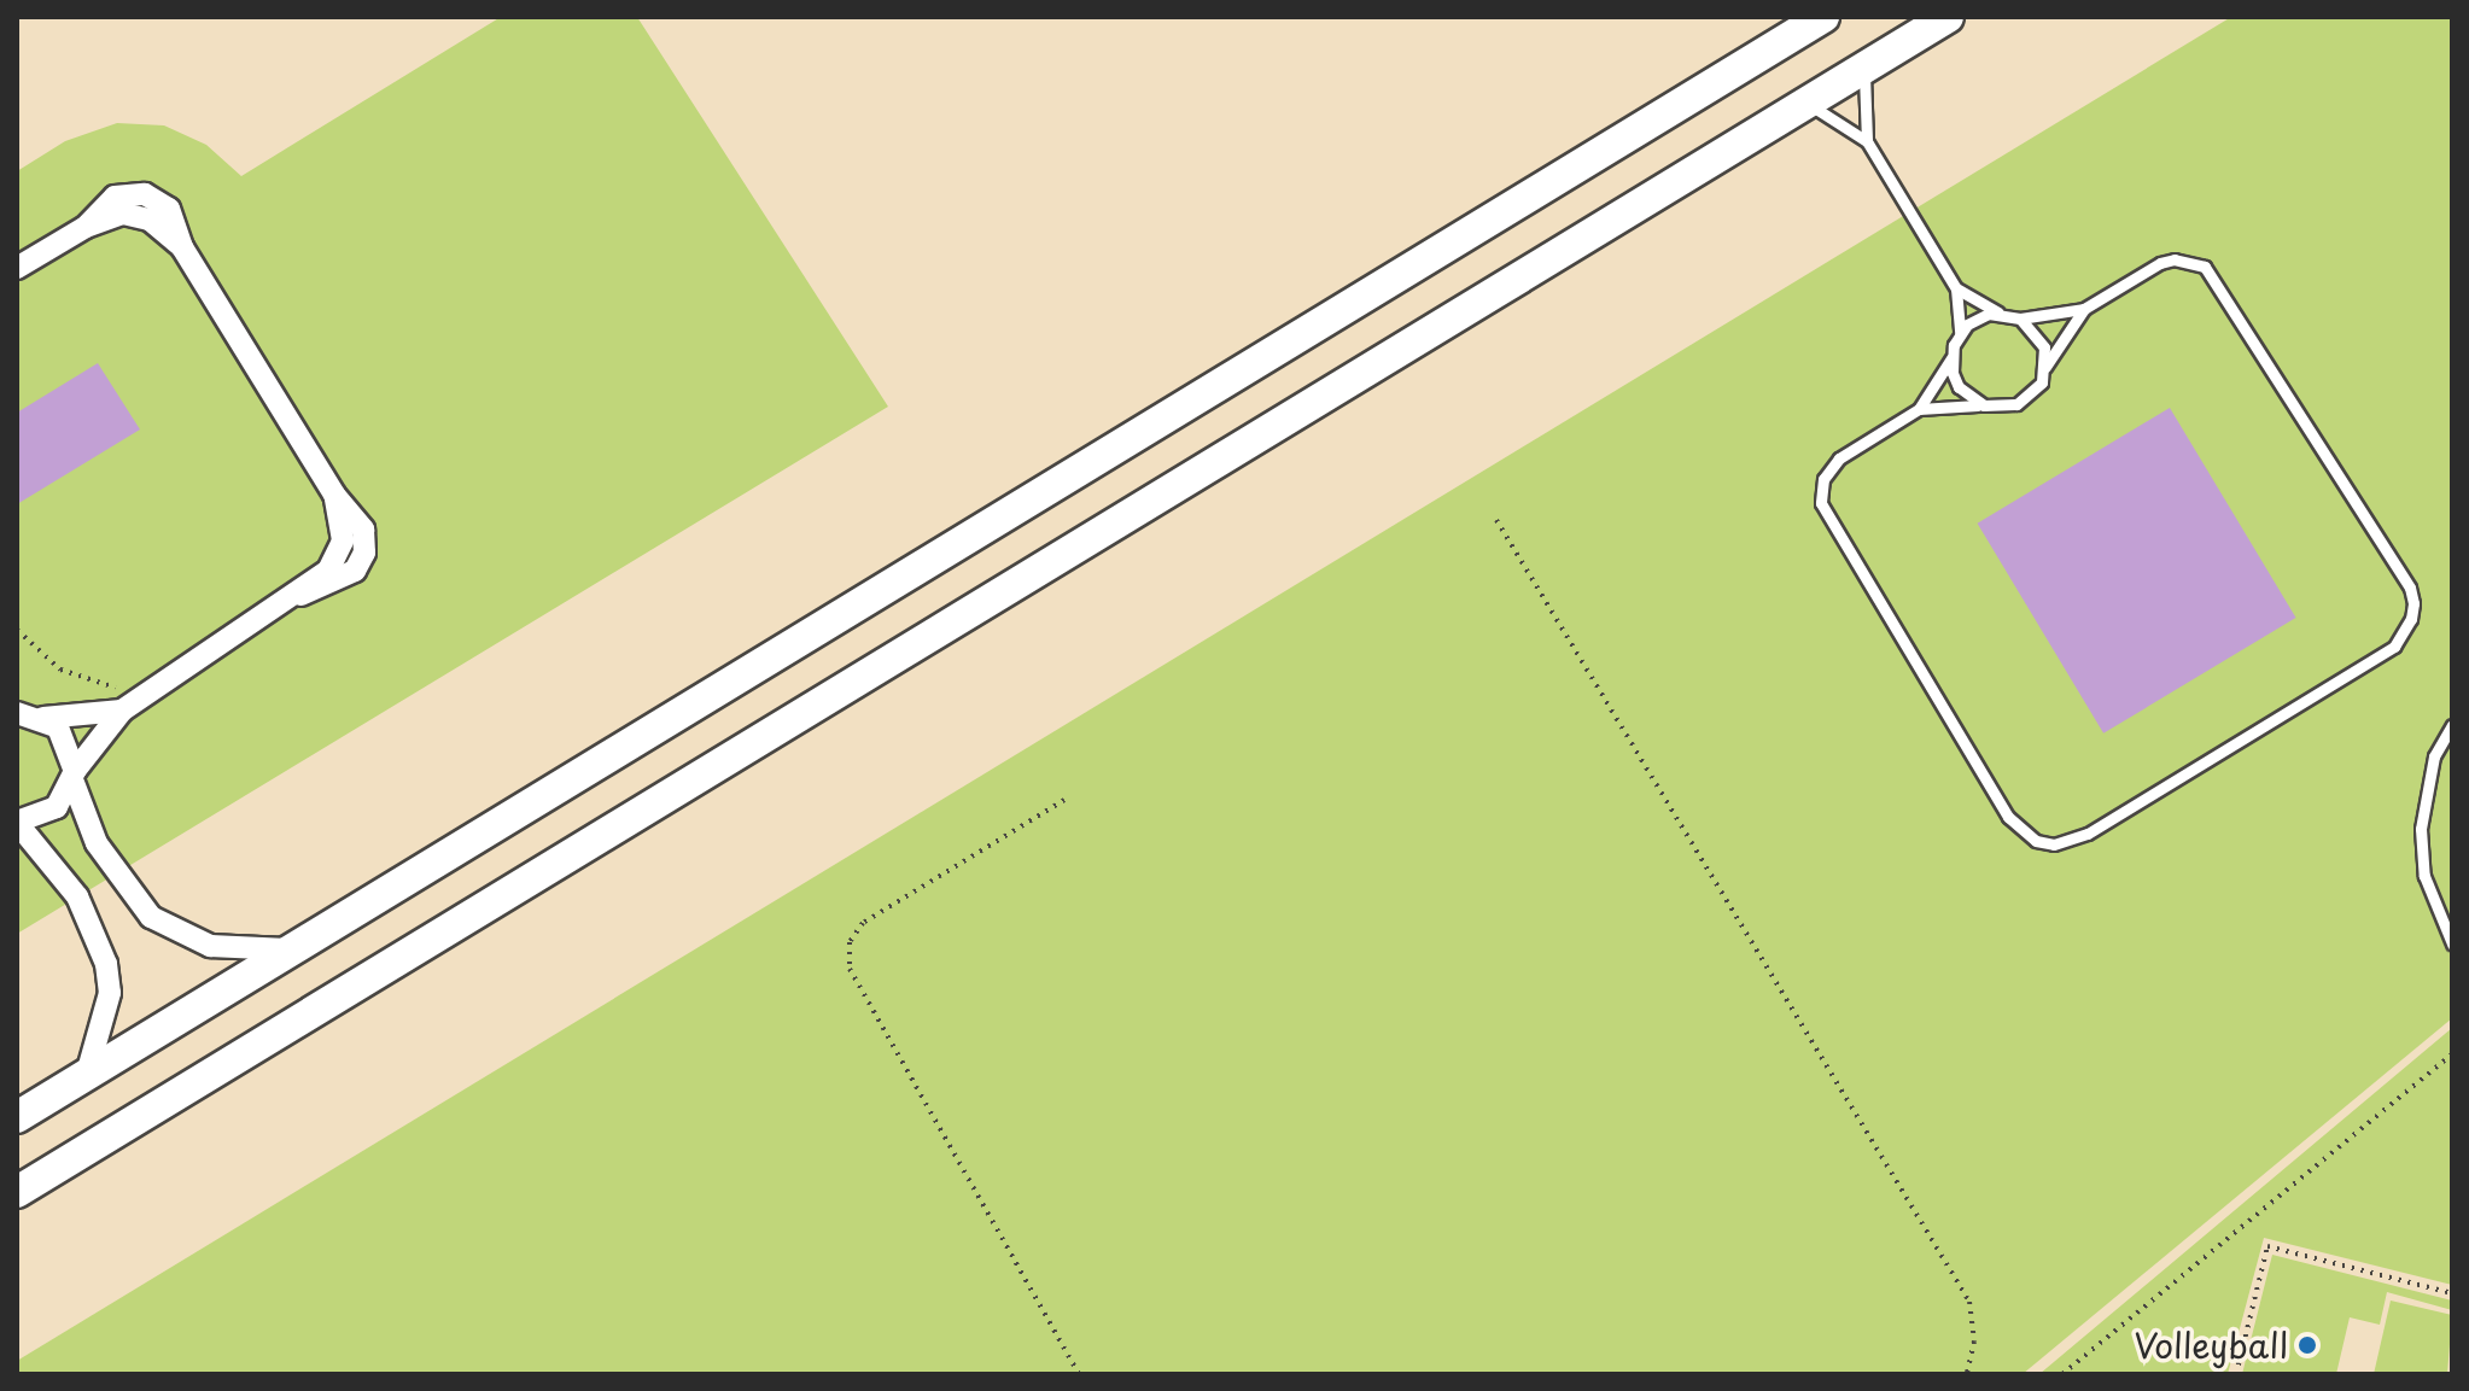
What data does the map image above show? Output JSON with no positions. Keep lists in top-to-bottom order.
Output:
{
  "places": ["Volleyball"]
}
